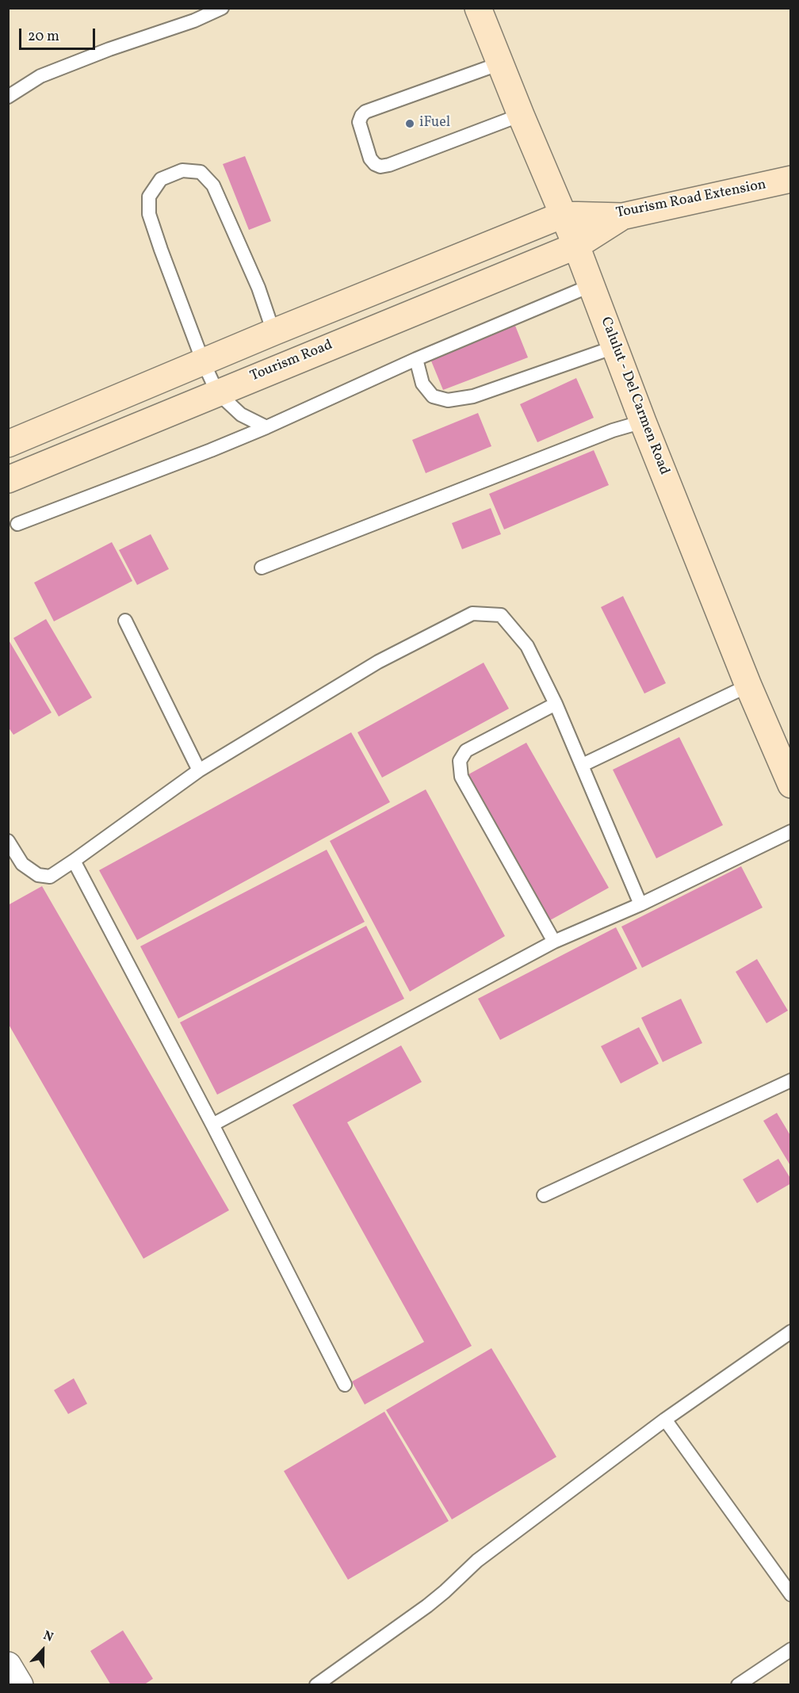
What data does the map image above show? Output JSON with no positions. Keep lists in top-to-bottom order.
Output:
{
  "streets": {
    "main road": ["Tourism Road Extension", "Tourism Road", "Calulut - Del Carmen Road"]
  },
  "crossings": [
    ["Tourism Road Extension", "Tourism Road"],
    ["Tourism Road Extension", "Calulut - Del Carmen Road"],
    ["Tourism Road", "Calulut - Del Carmen Road"]
  ],
  "places": ["iFuel"],
  "scale_bar": "20 m",
  "north": "top"
}
